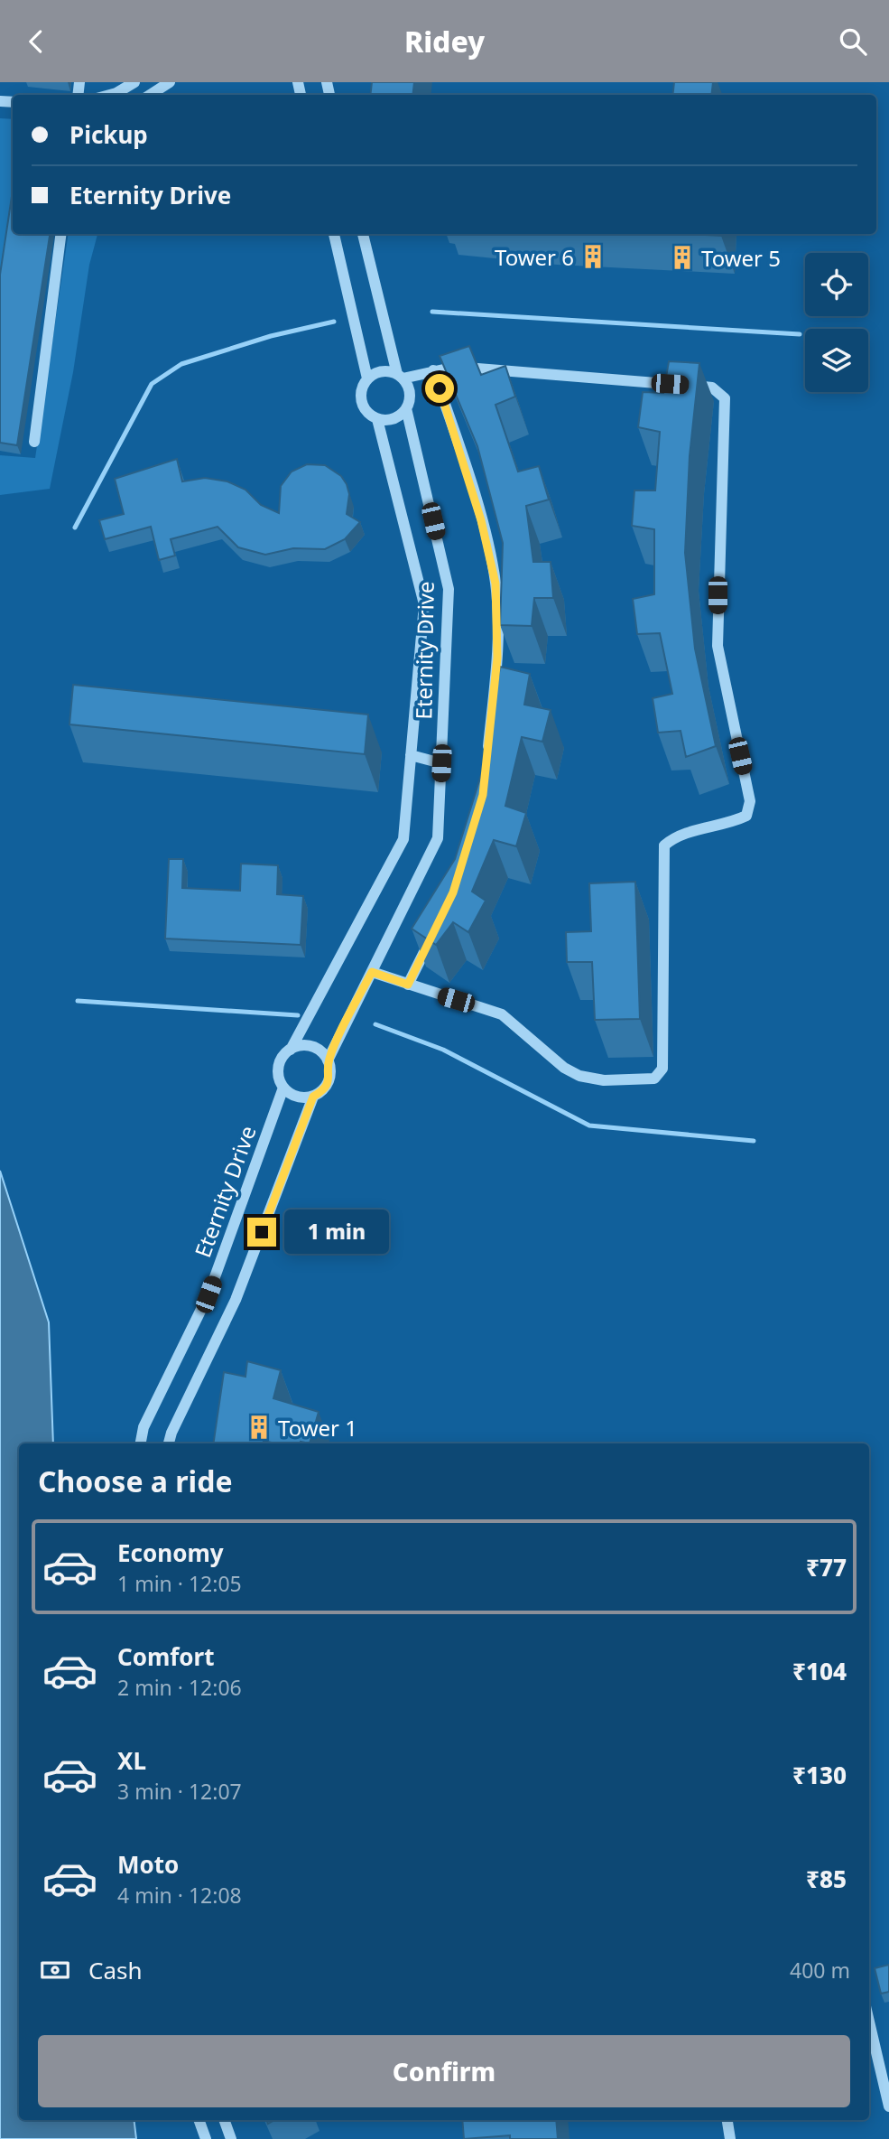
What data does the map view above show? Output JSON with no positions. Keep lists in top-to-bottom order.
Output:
{
  "streets": {
    "street": ["Eternity Drive"]
  },
  "places": {
    "building": ["Tower 6", "Tower 5", "Tower 1"]
  },
  "page": {
    "header": "Ridey",
    "banner": ["Pickup", "Eternity Drive"],
    "bubble": "1 min",
    "heading": "Choose a ride",
    "list": [
      {
        "name": "Economy",
        "note": "1 min · 12:05",
        "value": "₹77"
      },
      {
        "name": "Comfort",
        "note": "2 min · 12:06",
        "value": "₹104"
      },
      {
        "name": "XL",
        "note": "3 min · 12:07",
        "value": "₹130"
      },
      {
        "name": "Moto",
        "note": "4 min · 12:08",
        "value": "₹85"
      }
    ],
    "pay": ["Cash", "400 m"],
    "buttons": "Confirm"
  }
}
